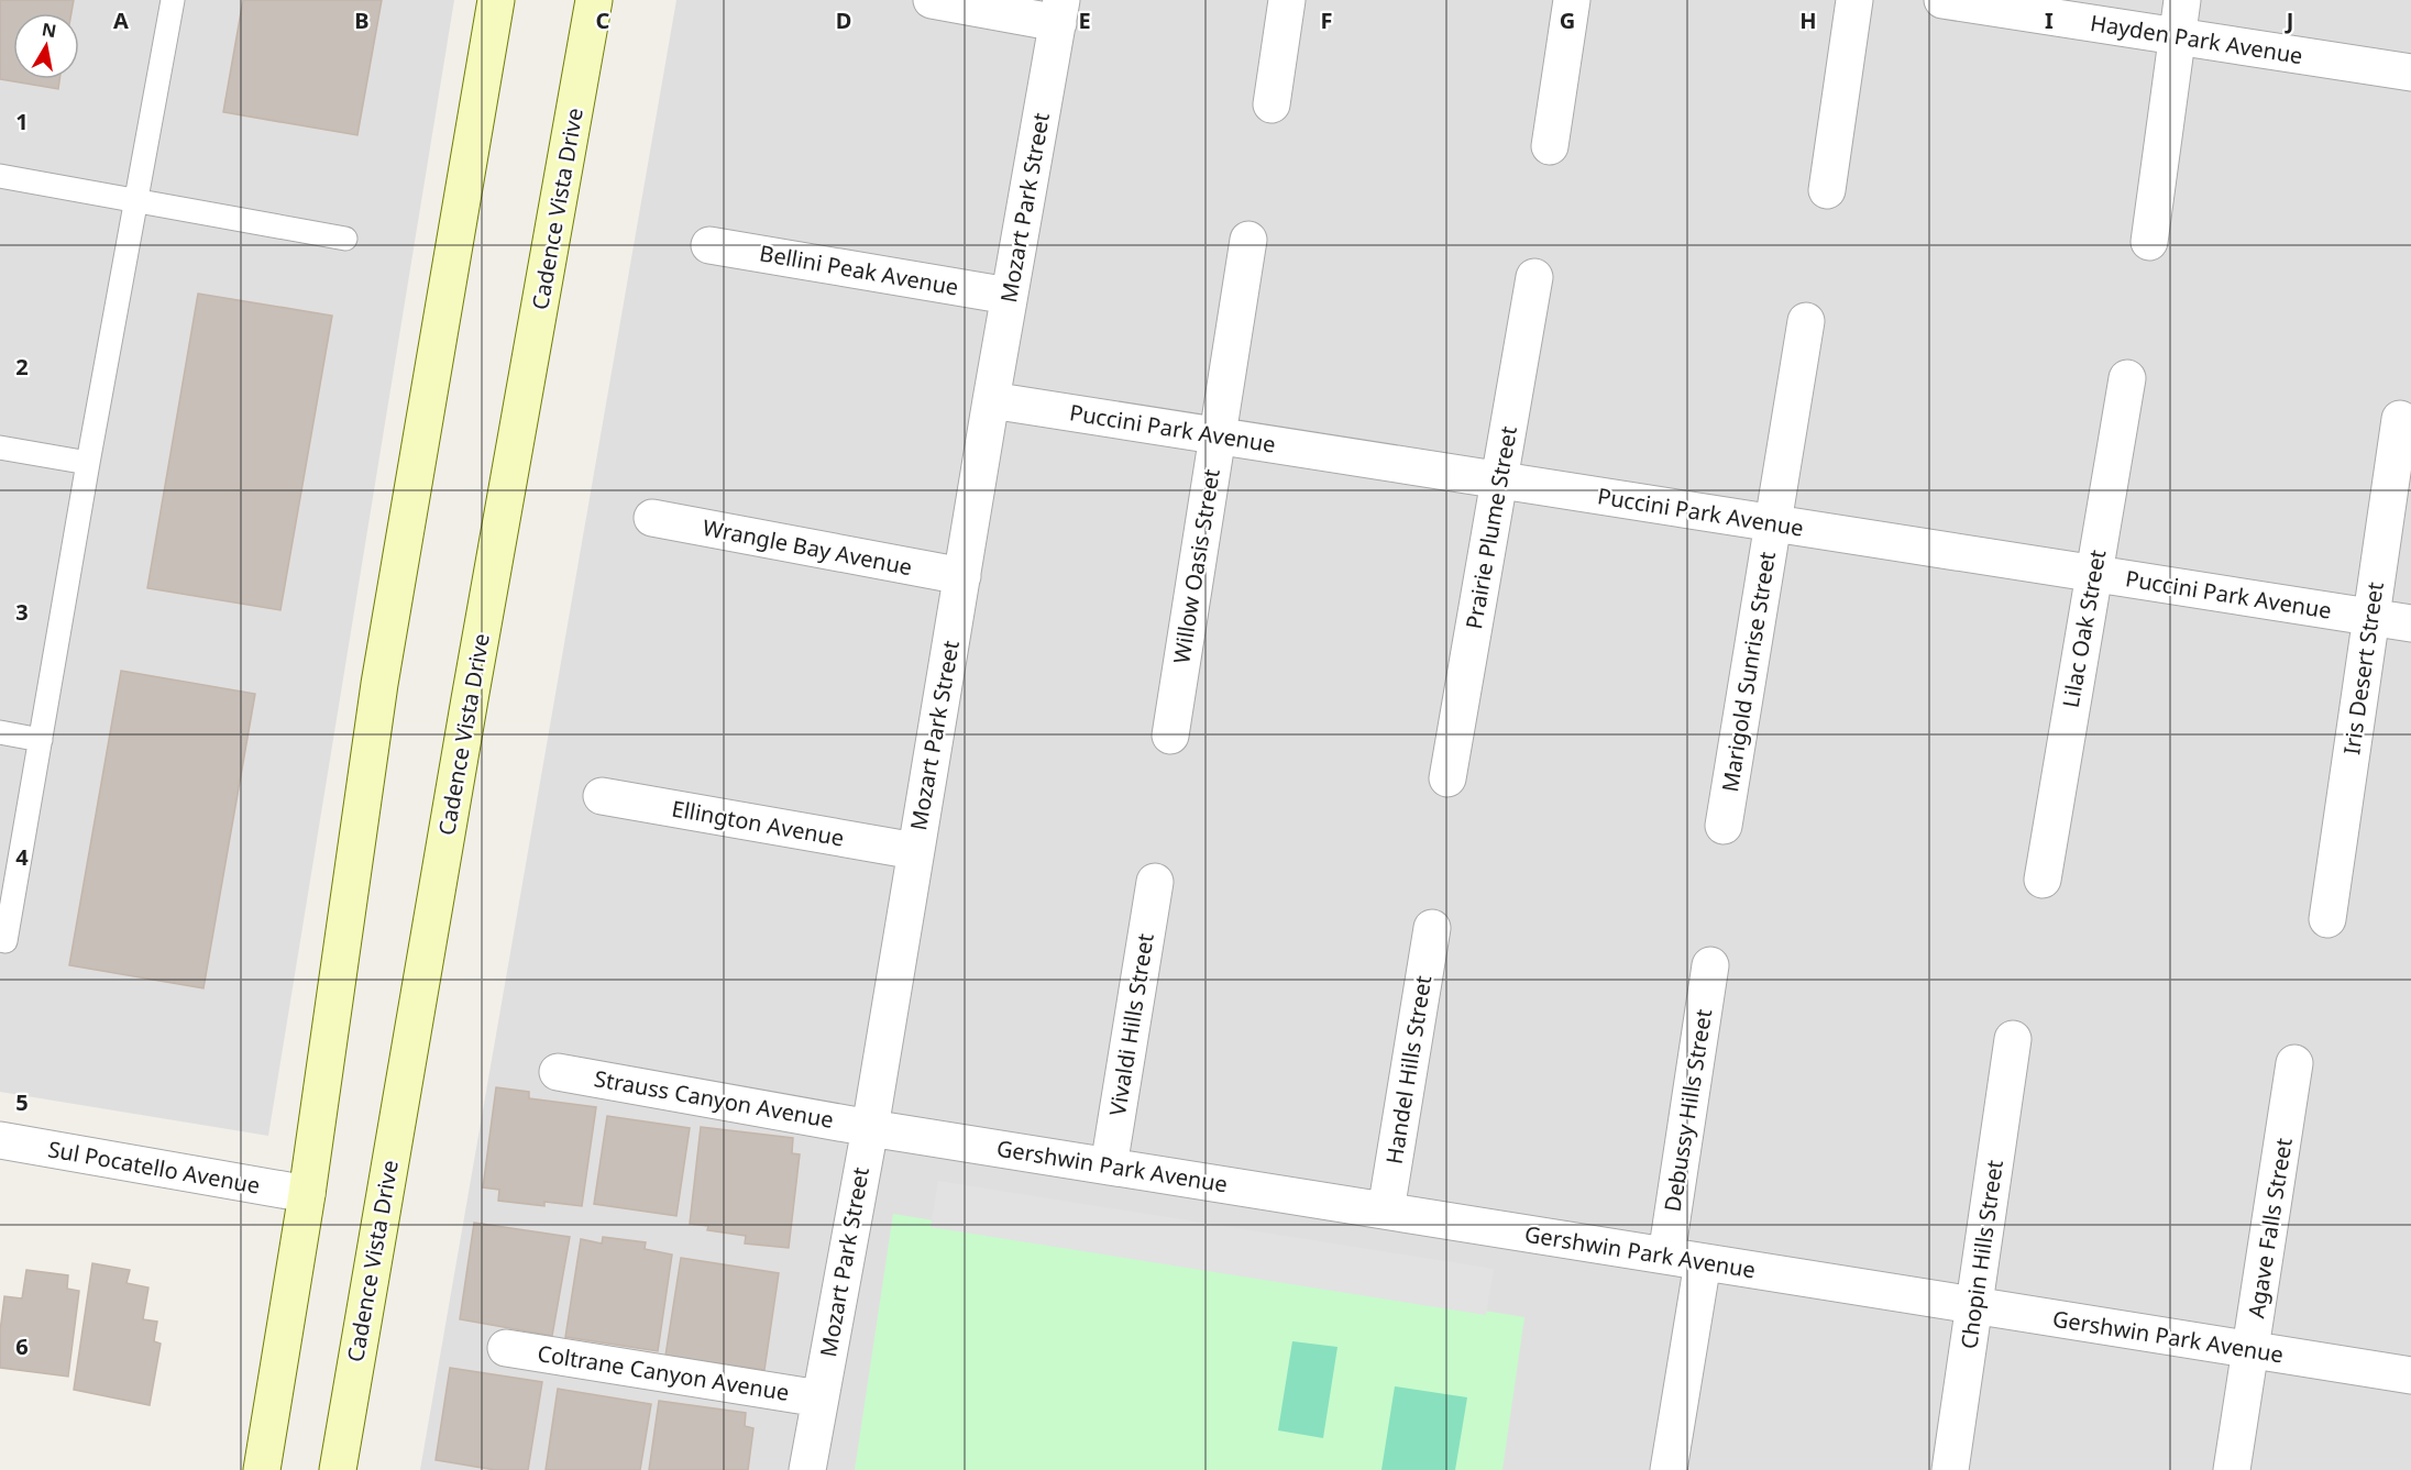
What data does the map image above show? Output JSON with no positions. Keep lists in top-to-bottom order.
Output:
{
  "streets": {
    "street": [
      "Hayden Park Avenue",
      "Mozart Park Street",
      "Cadence Vista Drive",
      "Bellini Peak Avenue",
      "Puccini Park Avenue",
      "Prairie Plume Street",
      "Wrangle Bay Avenue",
      "Willow Oasis Street",
      "Lilac Oak Street",
      "Iris Desert Street",
      "Marigold Sunrise Street",
      "Ellington Avenue",
      "Vivaldi Hills Street",
      "Handel Hills Street",
      "Strauss Canyon Avenue",
      "Debussy Hills Street",
      "Gershwin Park Avenue",
      "Sul Pocatello Avenue",
      "Agave Falls Street",
      "Chopin Hills Street",
      "Coltrane Canyon Avenue"
    ]
  },
  "crossings": [
    ["Mozart Park Street", "Bellini Peak Avenue"],
    ["Mozart Park Street", "Puccini Park Avenue"],
    ["Mozart Park Street", "Wrangle Bay Avenue"],
    ["Mozart Park Street", "Ellington Avenue"],
    ["Mozart Park Street", "Strauss Canyon Avenue"],
    ["Mozart Park Street", "Gershwin Park Avenue"],
    ["Mozart Park Street", "Coltrane Canyon Avenue"],
    ["Puccini Park Avenue", "Prairie Plume Street"],
    ["Puccini Park Avenue", "Willow Oasis Street"],
    ["Puccini Park Avenue", "Lilac Oak Street"],
    ["Puccini Park Avenue", "Iris Desert Street"],
    ["Puccini Park Avenue", "Marigold Sunrise Street"],
    ["Vivaldi Hills Street", "Gershwin Park Avenue"],
    ["Handel Hills Street", "Gershwin Park Avenue"],
    ["Strauss Canyon Avenue", "Gershwin Park Avenue"],
    ["Debussy Hills Street", "Gershwin Park Avenue"],
    ["Gershwin Park Avenue", "Agave Falls Street"],
    ["Gershwin Park Avenue", "Chopin Hills Street"]
  ],
  "north": "top",
  "grid": {
    "columns": [
      "A",
      "B",
      "C",
      "D",
      "E",
      "F",
      "G",
      "H",
      "I",
      "J"
    ],
    "rows": [
      "1",
      "2",
      "3",
      "4",
      "5",
      "6"
    ]
  }
}
